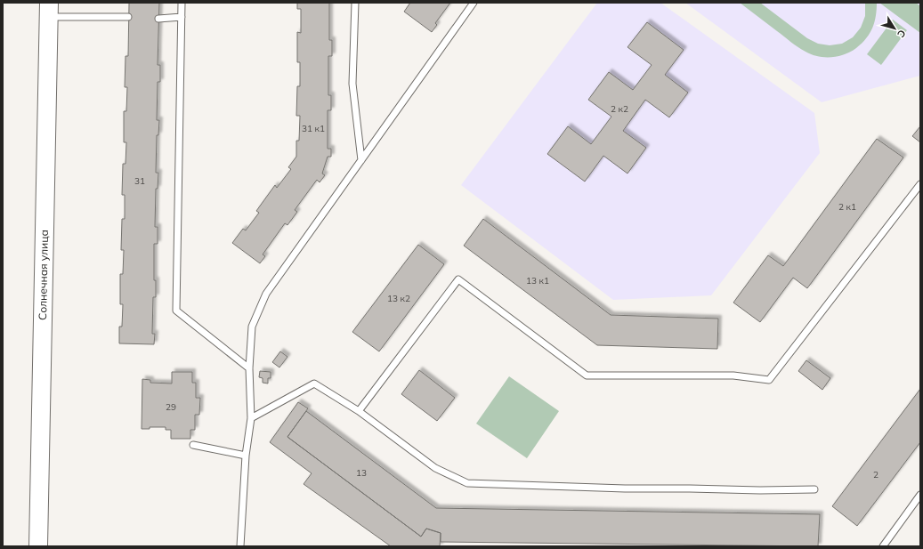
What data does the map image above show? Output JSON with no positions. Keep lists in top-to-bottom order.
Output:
{
  "streets": {
    "main road": ["Солнечная улица"]
  },
  "house_numbers": [
    "2 к2",
    "31 к1",
    "31",
    "2 к1",
    "13 к1",
    "13 к2",
    "29",
    "13",
    "2"
  ],
  "north": "bottom right"
}
